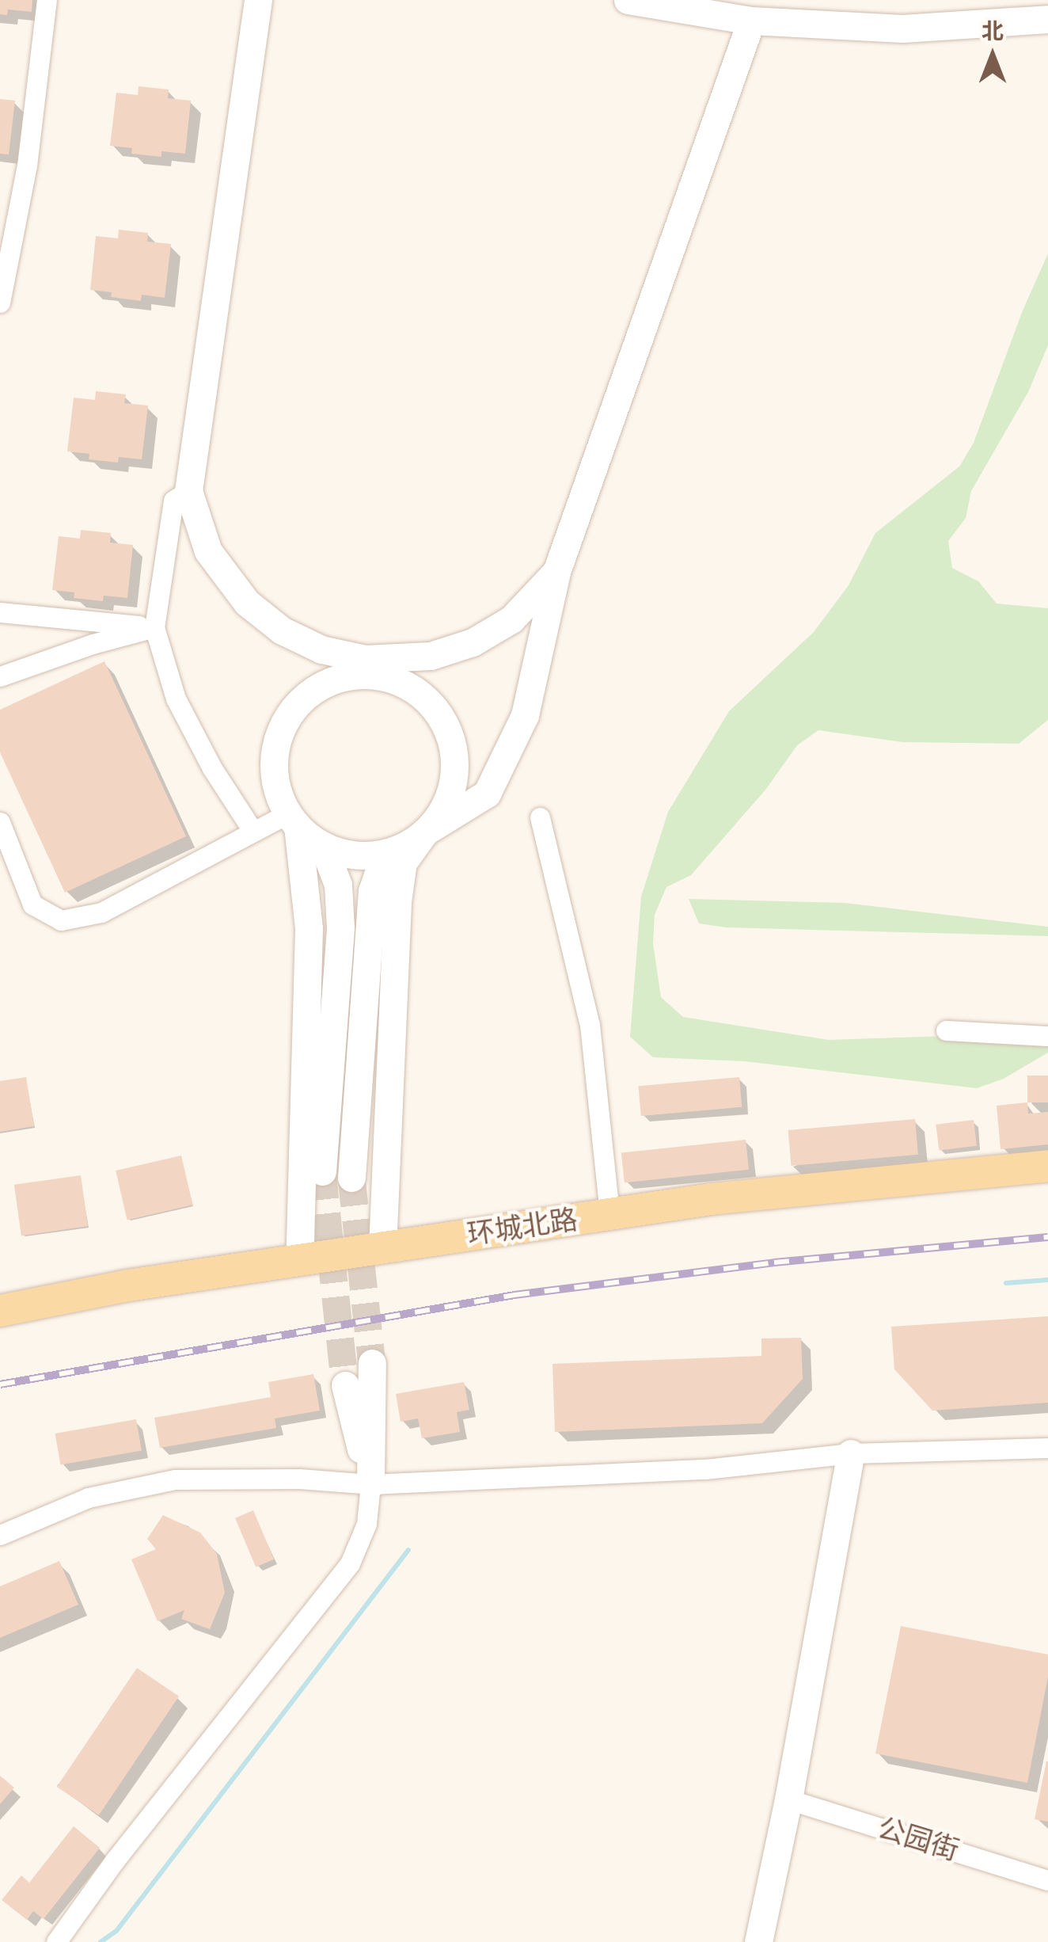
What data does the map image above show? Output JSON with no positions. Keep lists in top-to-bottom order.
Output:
{
  "streets": {
    "main road": ["环城北路"],
    "street": ["公园街"]
  },
  "north": "top"
}
